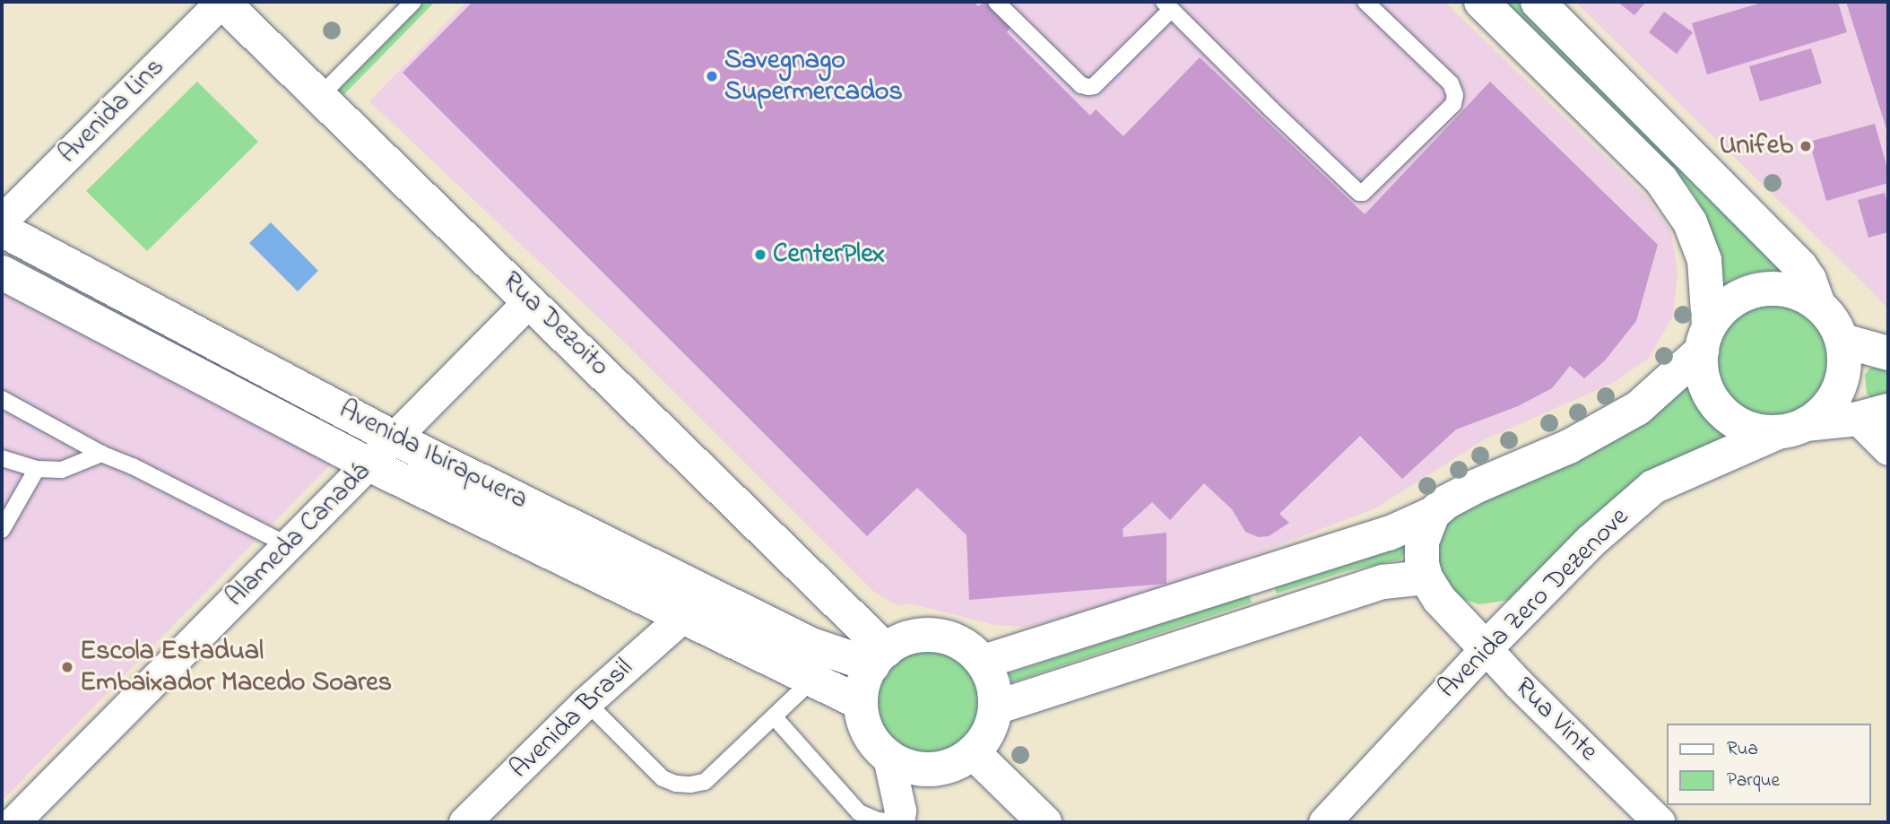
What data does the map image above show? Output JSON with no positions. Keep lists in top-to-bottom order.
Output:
{
  "streets": {
    "main road": [
      "Rua Dezoito",
      "Avenida Ibirapuera",
      "Avenida Zero Dezenove",
      "Rua Vinte"
    ],
    "street": ["Avenida Lins", "Alameda Canadá", "Avenida Brasil"]
  },
  "crossings": [
    ["Avenida Lins", "Rua Dezoito"],
    ["Rua Dezoito", "Avenida Ibirapuera"],
    ["Rua Dezoito", "Alameda Canadá"],
    ["Avenida Ibirapuera", "Alameda Canadá"],
    ["Avenida Ibirapuera", "Avenida Brasil"],
    ["Avenida Zero Dezenove", "Rua Vinte"]
  ],
  "places": [
    "Savegnago Supermercados",
    "Unifeb",
    "CenterPlex",
    "Escola Estadual Embaixador Macedo Soares"
  ],
  "legend": ["Rua", "Parque"]
}
